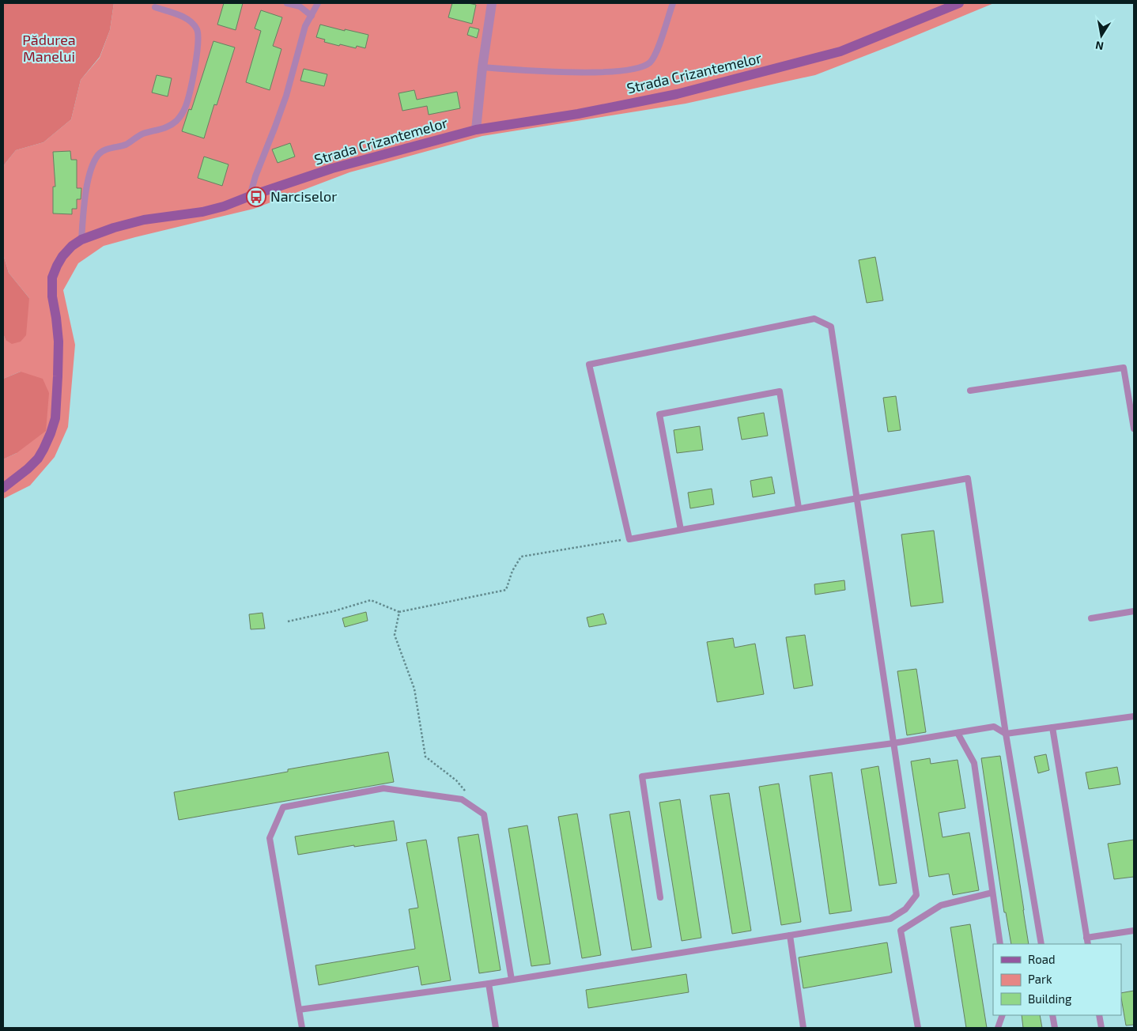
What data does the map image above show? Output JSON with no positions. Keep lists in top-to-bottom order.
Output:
{
  "streets": {
    "street": ["Strada Crizantemelor"]
  },
  "parks": ["Pădurea Manelui"],
  "places": {
    "bus stop": ["Narciselor"]
  },
  "legend": ["Road", "Park", "Building"],
  "north": "bottom"
}
